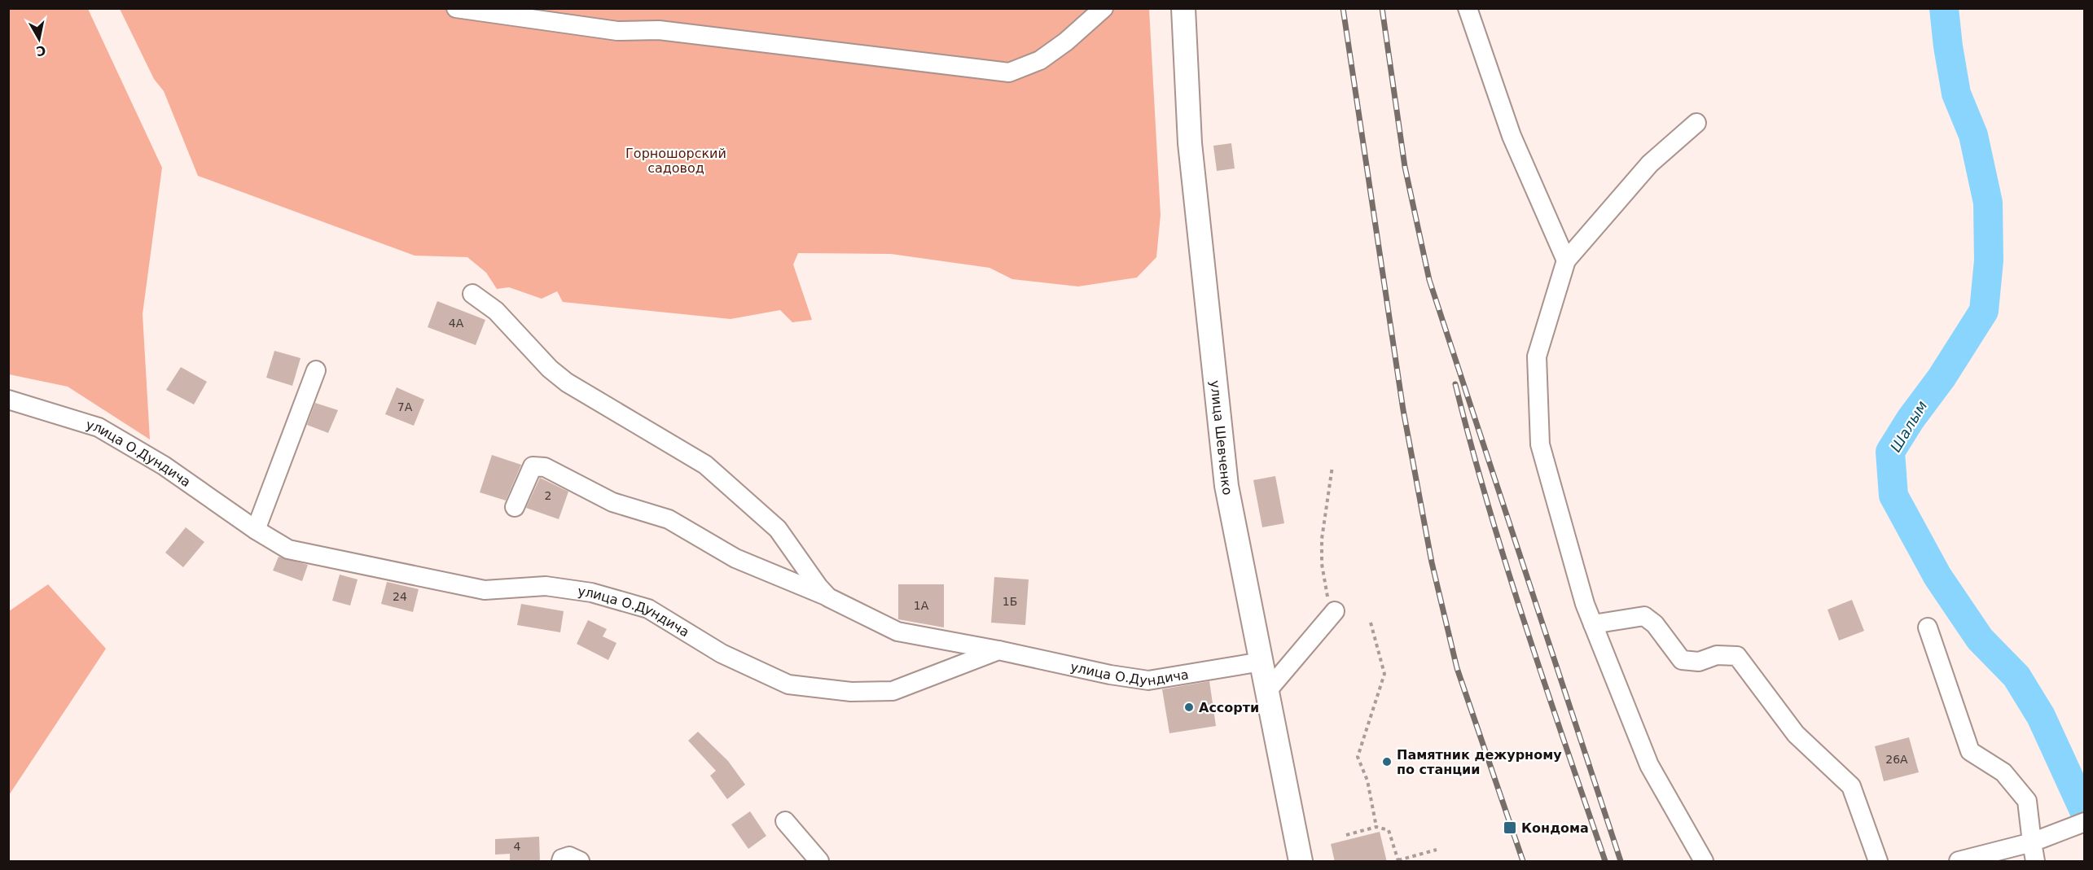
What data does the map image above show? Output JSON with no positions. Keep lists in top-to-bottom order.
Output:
{
  "streets": {
    "main road": ["улица Шевченко"],
    "street": ["улица О.Дундича"]
  },
  "crossings": [
    ["улица Шевченко", "улица О.Дундича"]
  ],
  "water": ["Шалым"],
  "parks": ["Горношорский садовод"],
  "places": {
    "other": ["Ассорти", "Памятник дежурному по станции"],
    "transit": ["Кондома"]
  },
  "house_numbers": [
    "4А",
    "7А",
    "2",
    "24",
    "1Б",
    "1А",
    "26А",
    "4"
  ],
  "north": "bottom"
}
